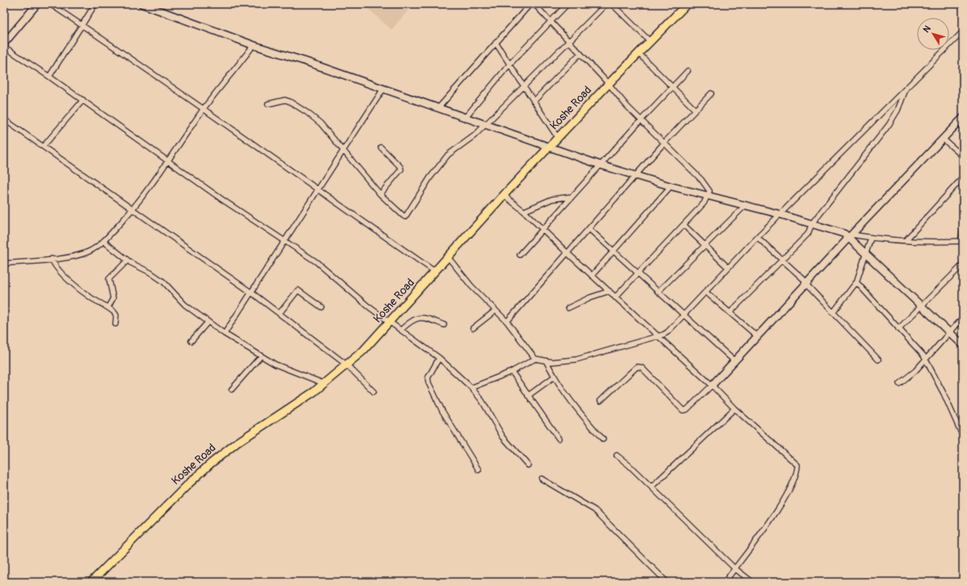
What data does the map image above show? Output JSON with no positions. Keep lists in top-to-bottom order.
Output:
{
  "streets": {
    "main road": ["Koshe Road"]
  },
  "north": "top left"
}
